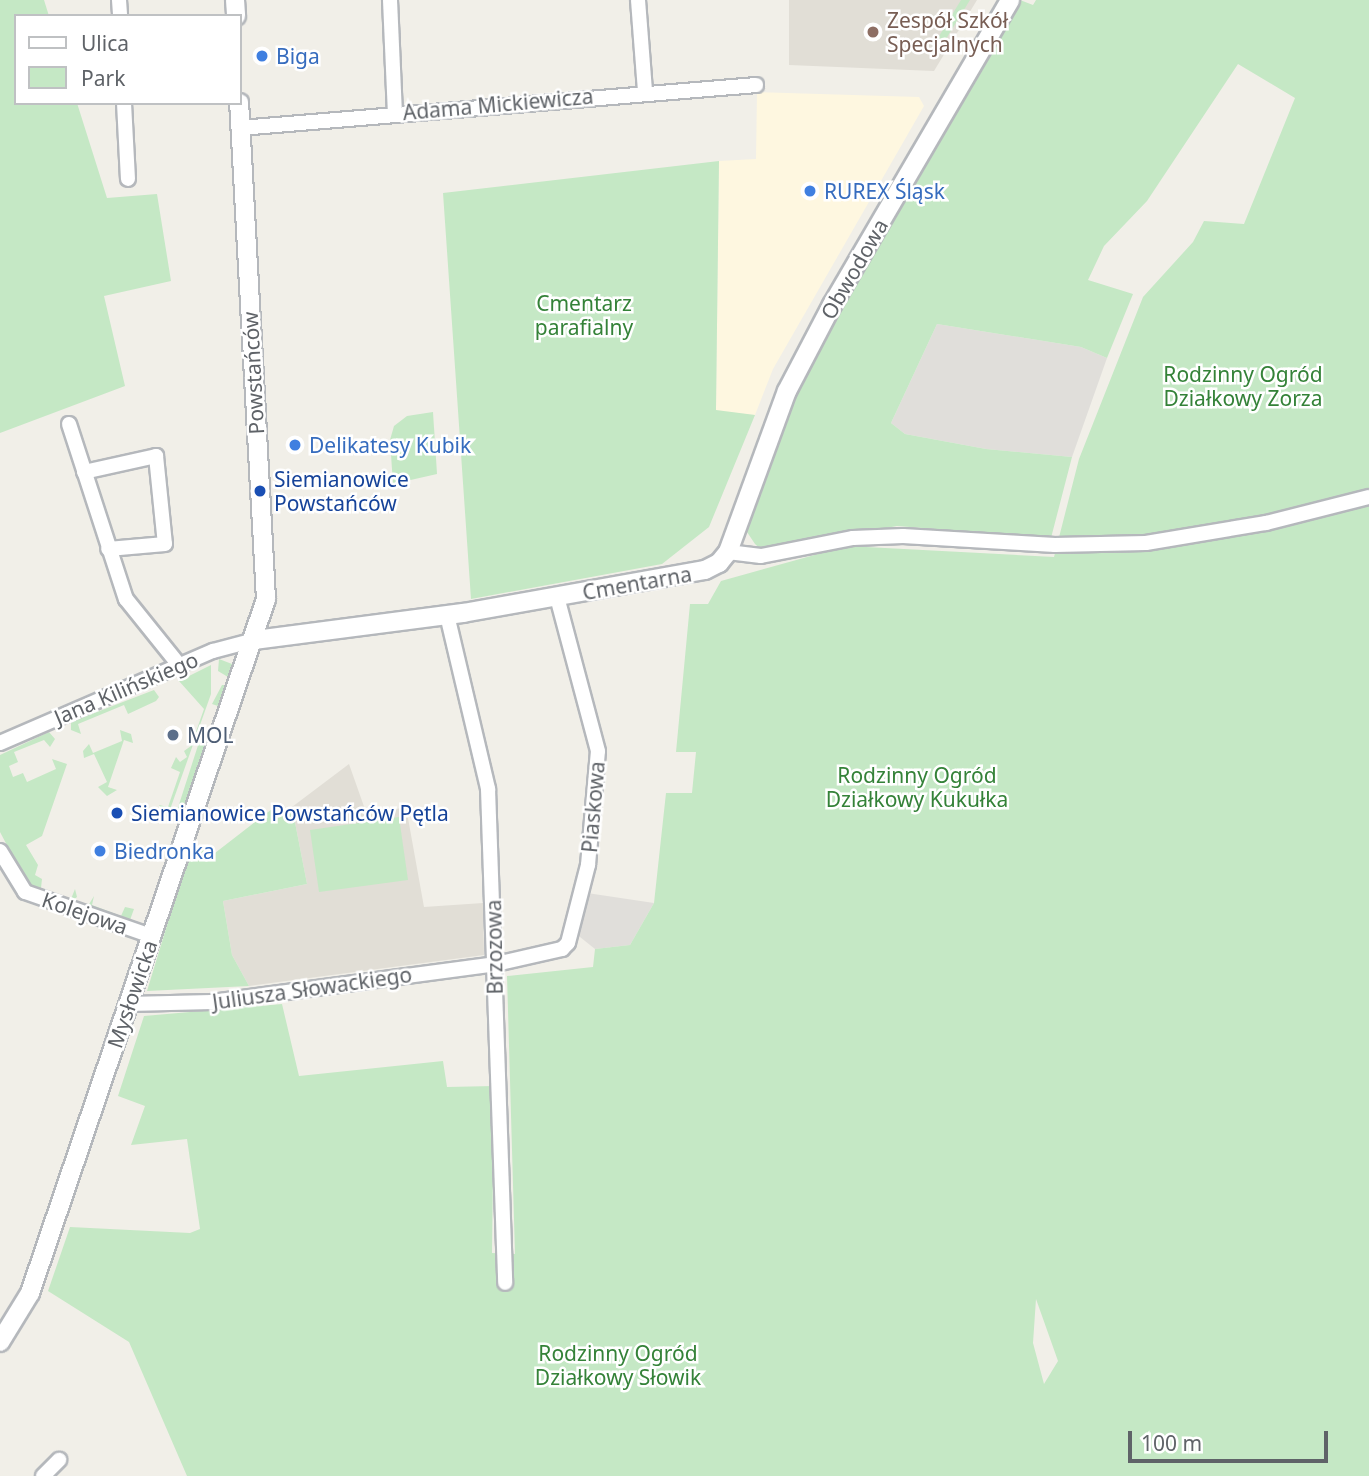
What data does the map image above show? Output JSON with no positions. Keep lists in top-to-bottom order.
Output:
{
  "streets": {
    "street": [
      "Adama Mickiewicza",
      "Obwodowa",
      "Powstańców",
      "Cmentarna",
      "Jana Kilińskiego",
      "Piaskowa",
      "Kolejowa",
      "Brzozowa",
      "Juliusza Słowackiego",
      "Mysłowicka"
    ]
  },
  "crossings": [
    ["Adama Mickiewicza", "Powstańców"],
    ["Obwodowa", "Cmentarna"],
    ["Powstańców", "Cmentarna"],
    ["Powstańców", "Jana Kilińskiego"],
    ["Powstańców", "Mysłowicka"],
    ["Cmentarna", "Jana Kilińskiego"],
    ["Cmentarna", "Piaskowa"],
    ["Cmentarna", "Brzozowa"],
    ["Cmentarna", "Mysłowicka"],
    ["Jana Kilińskiego", "Mysłowicka"],
    ["Piaskowa", "Brzozowa"],
    ["Piaskowa", "Juliusza Słowackiego"],
    ["Kolejowa", "Mysłowicka"],
    ["Brzozowa", "Juliusza Słowackiego"],
    ["Juliusza Słowackiego", "Mysłowicka"]
  ],
  "parks": [
    "Cmentarz parafialny",
    "Rodzinny Ogród Działkowy Zorza",
    "Rodzinny Ogród Działkowy Kukułka",
    "Rodzinny Ogród Działkowy Słowik"
  ],
  "places": [
    "Zespół Szkół Specjalnych",
    "Biga",
    "RUREX Śląsk",
    "Delikatesy Kubik",
    "Siemianowice Powstańców",
    "MOL",
    "Siemianowice Powstańców Pętla",
    "Biedronka"
  ],
  "legend": ["Ulica", "Park"],
  "scale_bar": "100 m"
}
